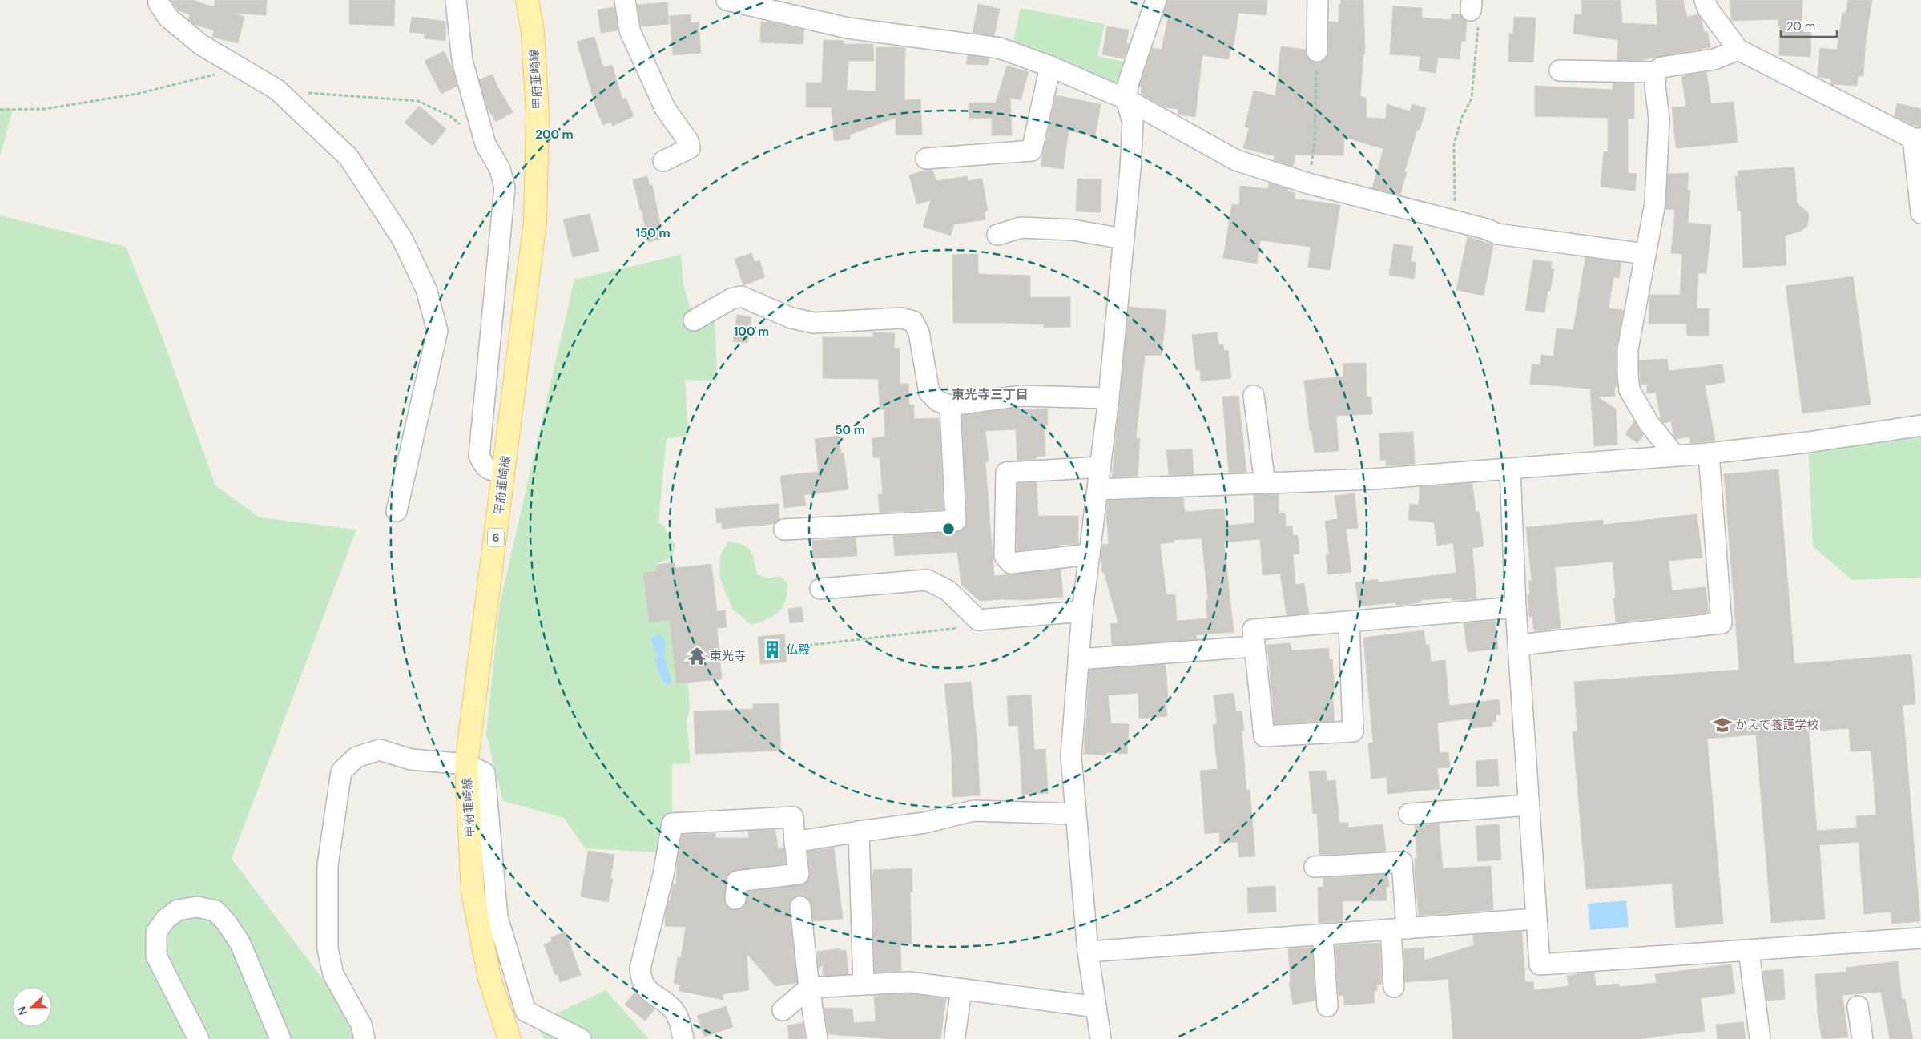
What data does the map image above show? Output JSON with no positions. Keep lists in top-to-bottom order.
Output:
{
  "streets": {
    "main road": ["甲府韮崎線", "6"]
  },
  "districts": ["東光寺三丁目"],
  "places": {
    "building": ["仏殿"],
    "temple": ["東光寺"],
    "school or university": ["かえで養護学校"]
  },
  "scale_bar": "20 m",
  "north": "left",
  "rings": [
    "200 m",
    "150 m",
    "100 m",
    "50 m"
  ]
}
